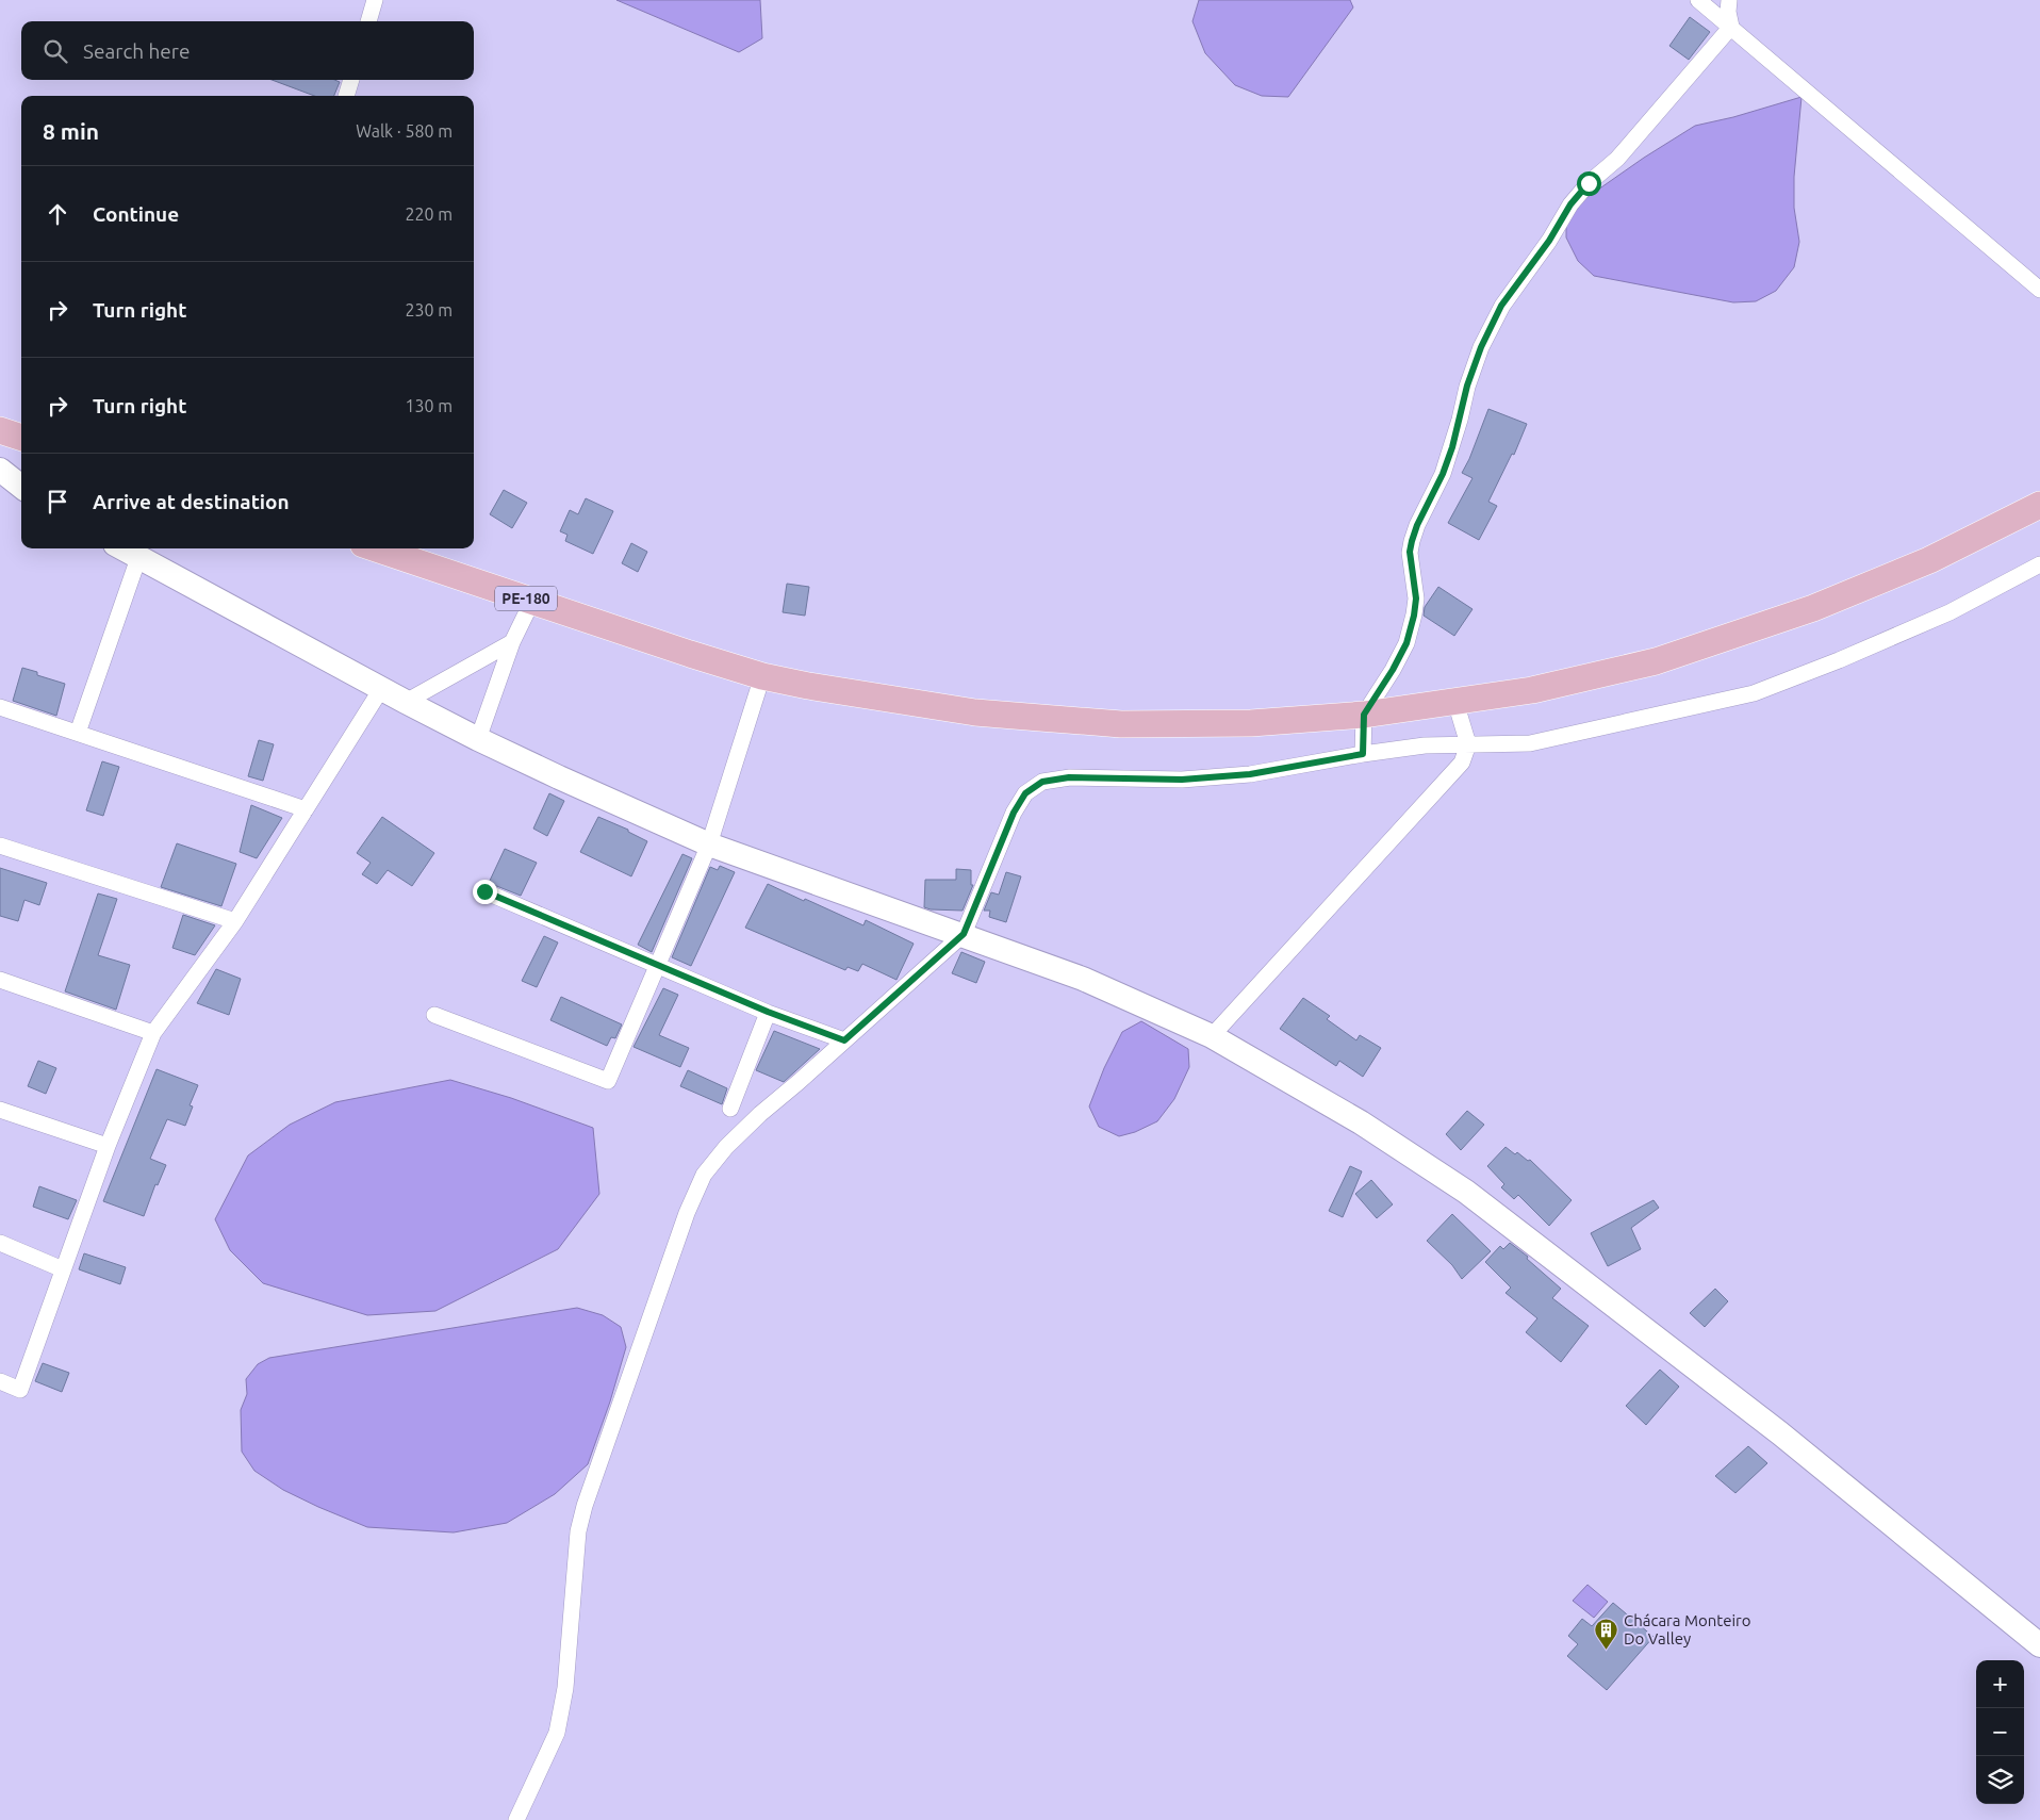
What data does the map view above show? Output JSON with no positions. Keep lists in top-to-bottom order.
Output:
{
  "streets": {
    "main road": ["PE-180"]
  },
  "places": {
    "building": ["Chácara Monteiro Do Valley"]
  },
  "page": {
    "search": "Search here",
    "heading": ["8 min", "Walk · 580 m"],
    "list": [
      ["Continue", "220 m"],
      ["Turn right", "230 m"],
      ["Turn right", "130 m"],
      "Arrive at destination"
    ],
    "map_buttons": ["+", "−"]
  }
}
